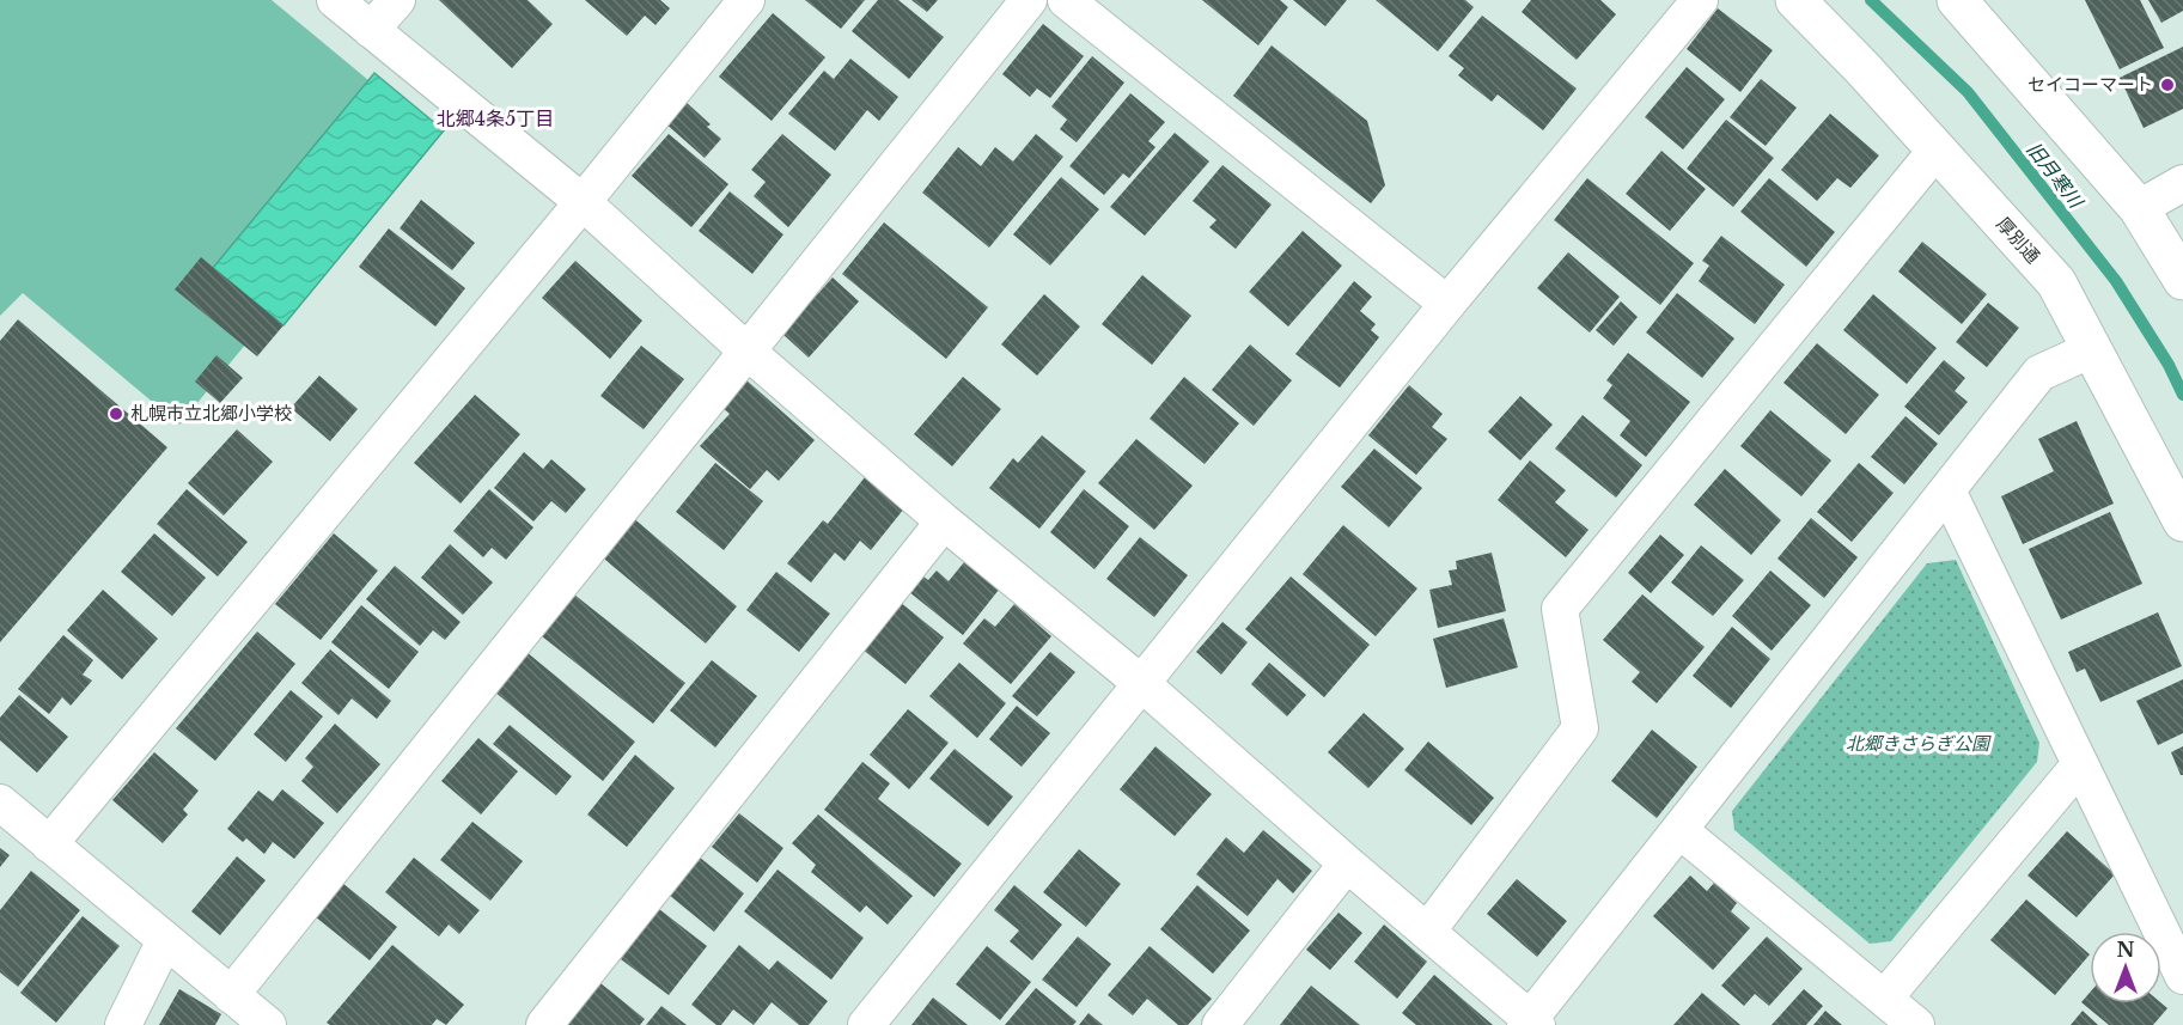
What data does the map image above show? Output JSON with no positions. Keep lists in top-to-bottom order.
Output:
{
  "streets": {
    "street": ["厚別通"]
  },
  "districts": ["北郷4条5丁目"],
  "water": ["旧月寒川"],
  "parks": ["北郷きさらぎ公園"],
  "places": ["セイコーマート", "札幌市立北郷小学校"],
  "north": "top"
}
